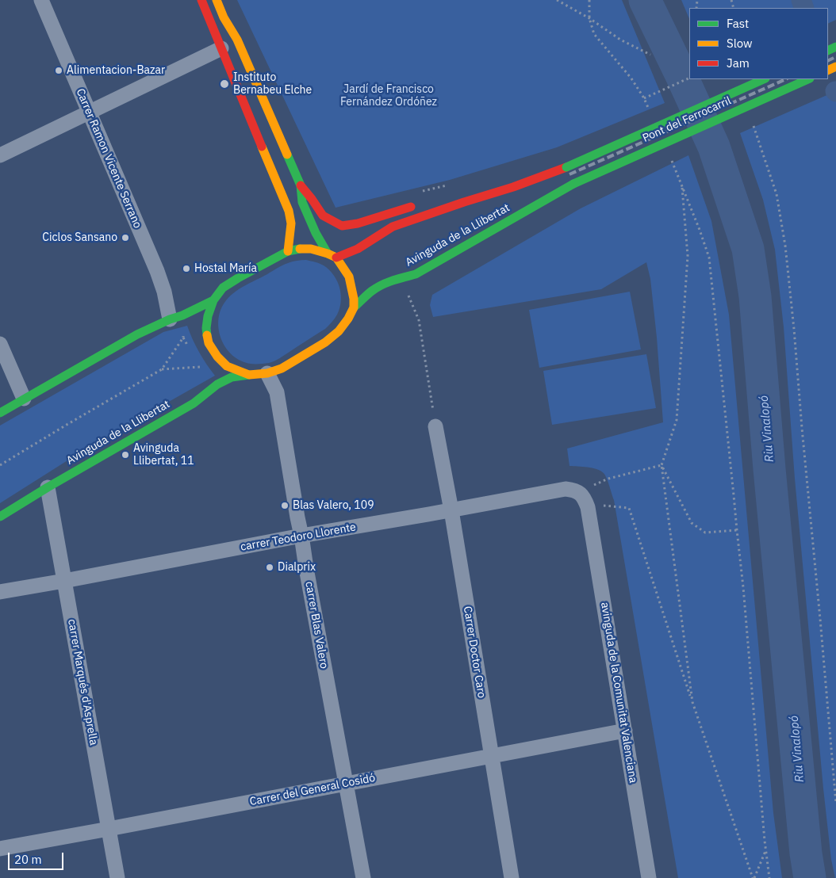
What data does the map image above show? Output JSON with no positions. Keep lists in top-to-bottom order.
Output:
{
  "streets": {
    "main road": ["Pont del Ferrocarril", "Avinguda de la Llibertat"],
    "street": [
      "Carrer Ramon Vicente Serrano",
      "carrer Teodoro Llorente",
      "carrer Blas Valero",
      "Carrer Doctor Caro",
      "carrer Marqués d'Asprella",
      "avinguda de la Comunitat Valenciana",
      "Carrer del General Cosidó"
    ]
  },
  "crossings": [
    ["Pont del Ferrocarril", "Avinguda de la Llibertat"],
    ["Avinguda de la Llibertat", "carrer Blas Valero"],
    ["Avinguda de la Llibertat", "carrer Marqués d'Asprella"],
    ["carrer Teodoro Llorente", "carrer Blas Valero"],
    ["carrer Teodoro Llorente", "Carrer Doctor Caro"],
    ["carrer Teodoro Llorente", "carrer Marqués d'Asprella"],
    ["carrer Teodoro Llorente", "avinguda de la Comunitat Valenciana"],
    ["carrer Blas Valero", "Carrer del General Cosidó"],
    ["Carrer Doctor Caro", "Carrer del General Cosidó"],
    ["carrer Marqués d'Asprella", "Carrer del General Cosidó"],
    ["avinguda de la Comunitat Valenciana", "Carrer del General Cosidó"]
  ],
  "water": ["Riu Vinalopó"],
  "parks": ["Jardí de Francisco Fernández Ordóñez"],
  "places": [
    "Alimentacion-Bazar",
    "Instituto Bernabeu Elche",
    "Ciclos Sansano",
    "Hostal María",
    "Avinguda Llibertat, 11",
    "Blas Valero, 109",
    "Dialprix"
  ],
  "legend": ["Fast", "Slow", "Jam"],
  "scale_bar": "20 m"
}
